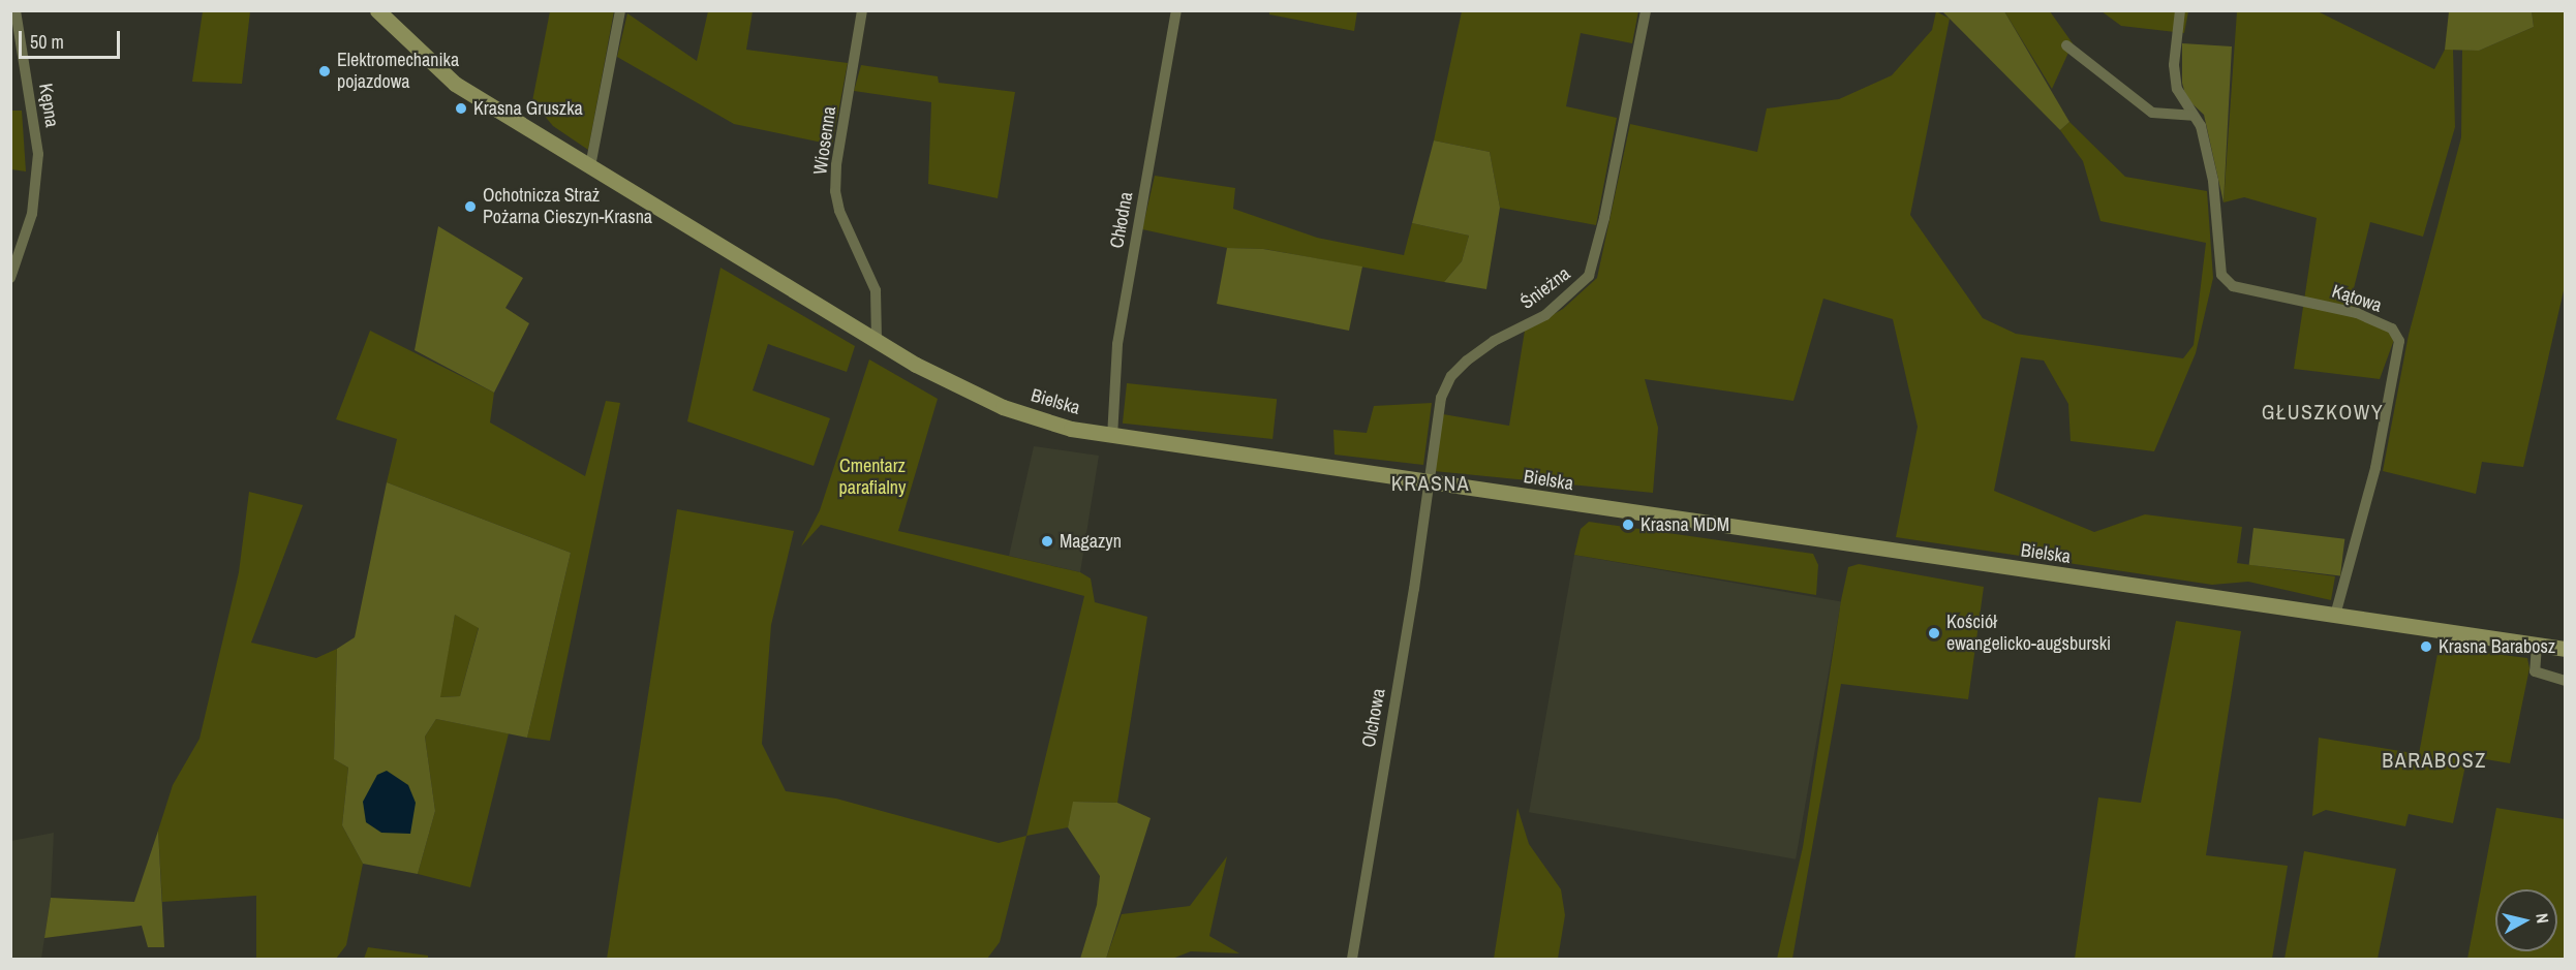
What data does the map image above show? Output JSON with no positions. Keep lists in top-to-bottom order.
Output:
{
  "streets": {
    "street": [
      "Kępna",
      "Wiosenna",
      "Chłodna",
      "Śnieżna",
      "Kątowa",
      "Bielska",
      "Olchowa"
    ]
  },
  "crossings": [
    ["Wiosenna", "Bielska"],
    ["Chłodna", "Bielska"],
    ["Śnieżna", "Bielska"],
    ["Śnieżna", "Olchowa"],
    ["Kątowa", "Bielska"],
    ["Bielska", "Olchowa"]
  ],
  "districts": ["GŁUSZKOWY", "KRASNA", "BARABOSZ"],
  "parks": ["Cmentarz parafialny"],
  "places": [
    "Elektromechanika pojazdowa",
    "Krasna Gruszka",
    "Ochotnicza Straż Pożarna Cieszyn-Krasna",
    "Krasna MDM",
    "Magazyn",
    "Kościół ewangelicko-augsburski",
    "Krasna Barabosz"
  ],
  "scale_bar": "50 m",
  "north": "right"
}
